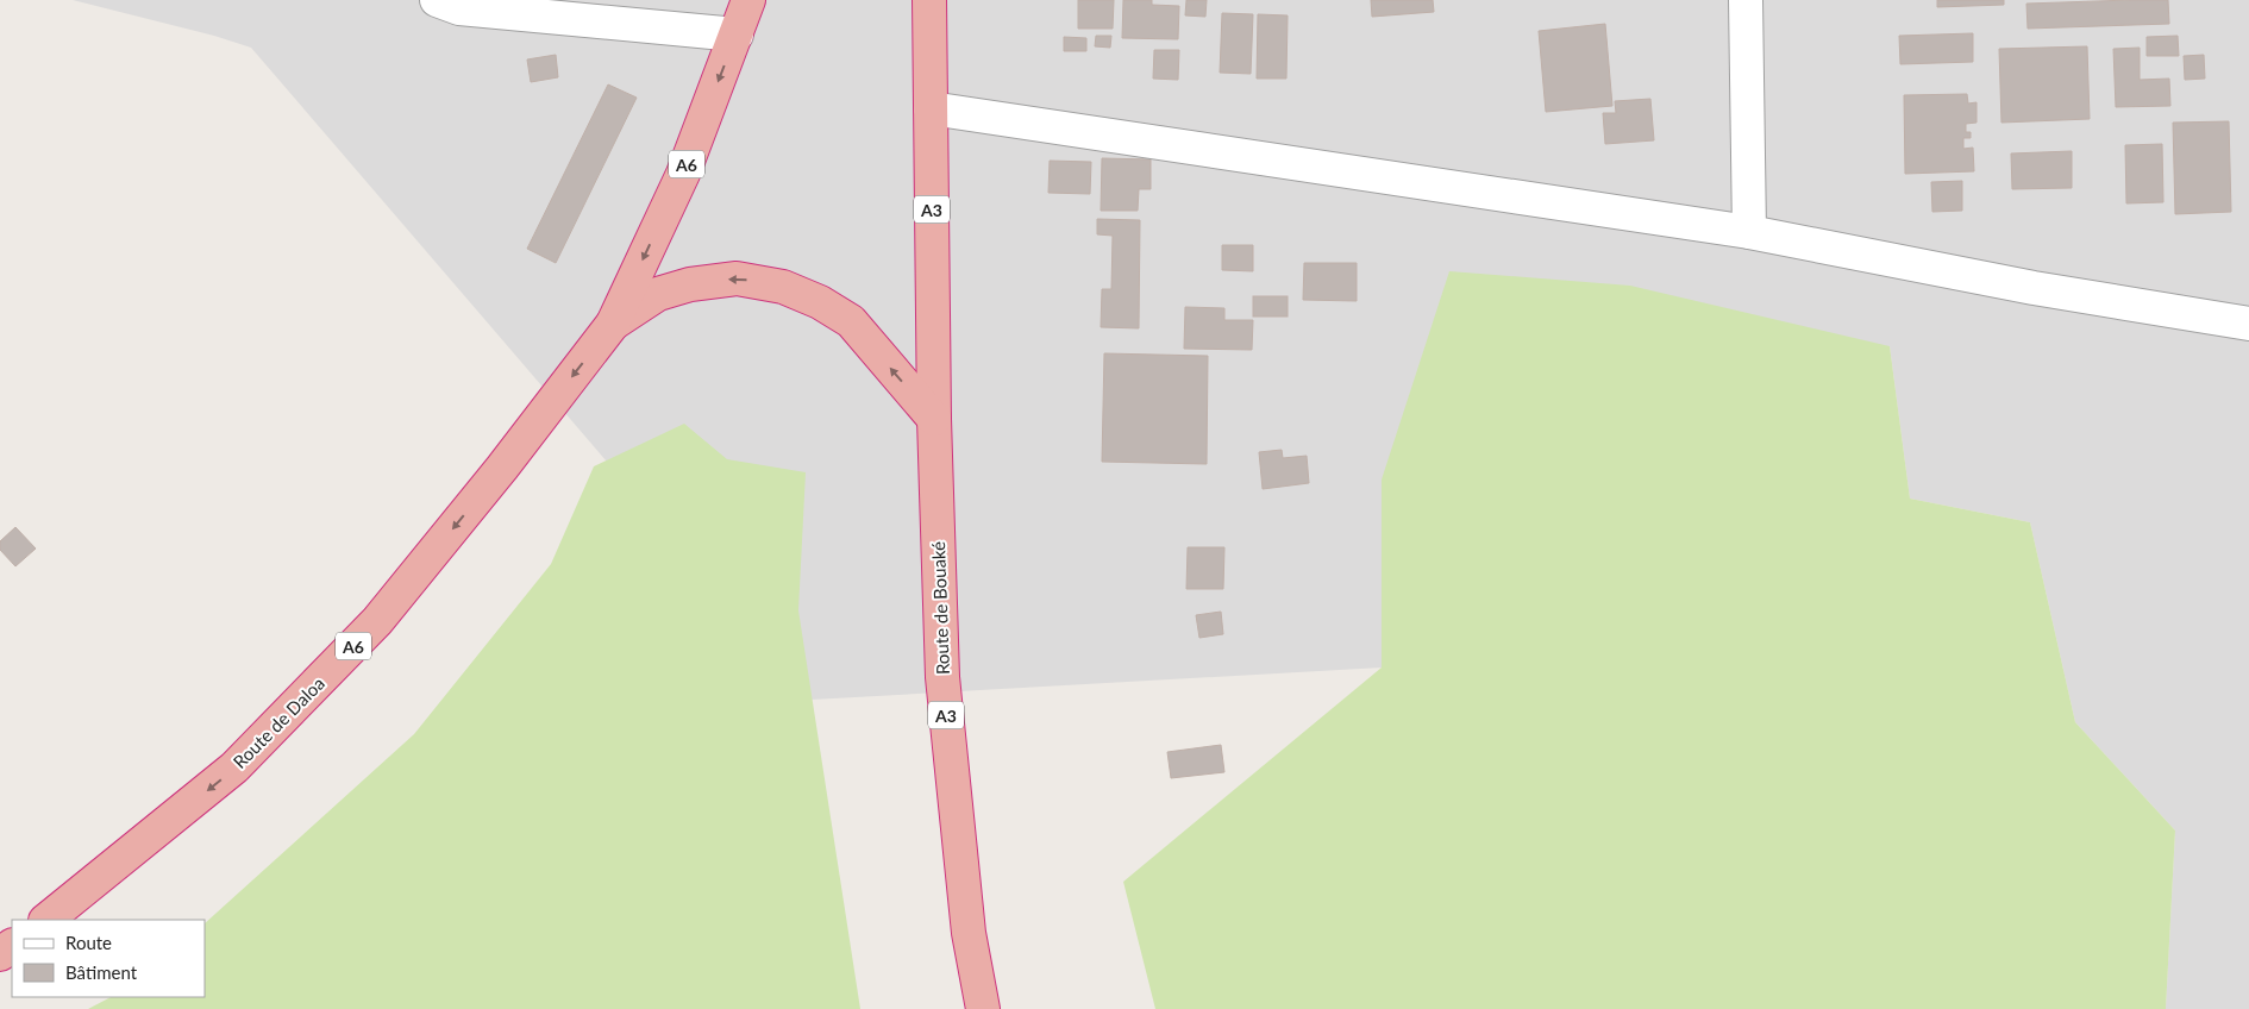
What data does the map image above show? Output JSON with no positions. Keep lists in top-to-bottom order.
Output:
{
  "streets": {
    "highway": [
      "A6",
      "A3",
      "Route de Bouaké",
      "Route de Daloa"
    ]
  },
  "crossings": [
    ["A6", "Route de Daloa"],
    ["A3", "Route de Bouaké"]
  ],
  "one_way": ["Route de Daloa"],
  "legend": ["Route", "Bâtiment"]
}
